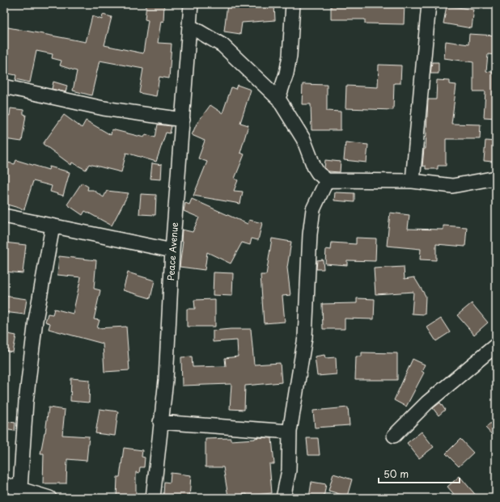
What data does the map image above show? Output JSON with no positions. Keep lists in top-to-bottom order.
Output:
{
  "streets": {
    "street": ["Peace Avenue"]
  },
  "scale_bar": "50 m"
}
